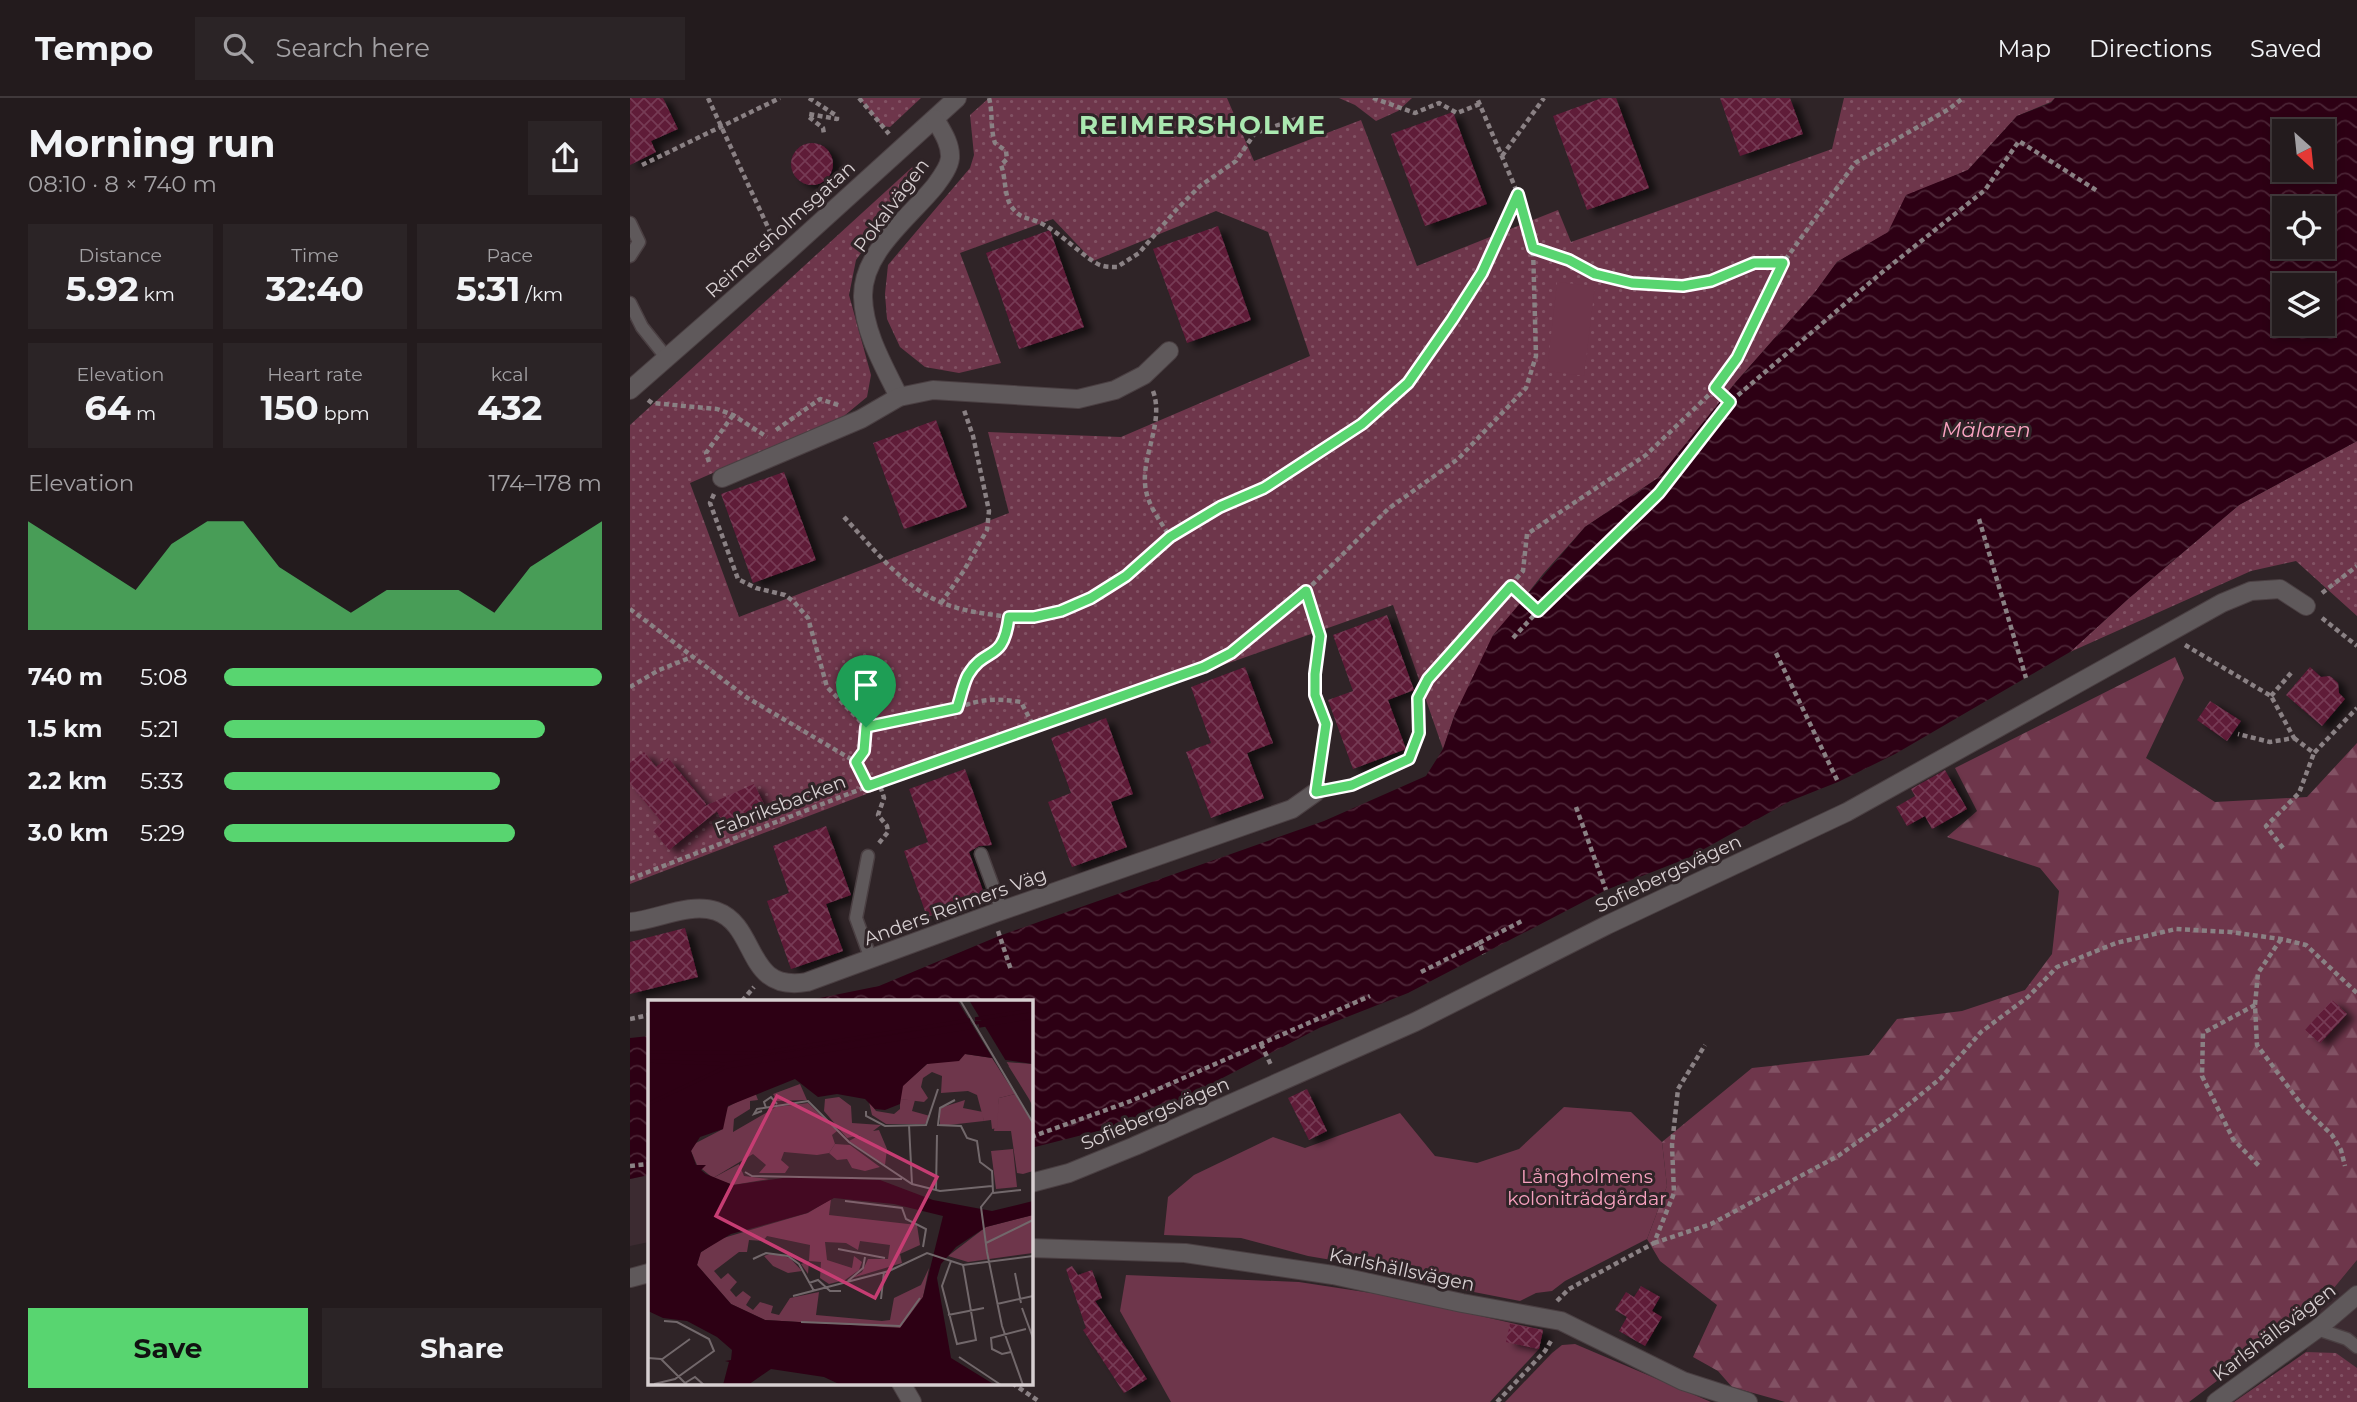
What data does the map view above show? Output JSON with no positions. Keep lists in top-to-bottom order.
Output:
{
  "streets": {
    "street": [
      "Pokalvägen",
      "Reimersholmsgatan",
      "Sofiebergsvägen",
      "Anders Reimers Väg",
      "Karlshällsvägen"
    ],
    "path": ["Fabriksbacken"]
  },
  "crossings": [
    ["Pokalvägen", "Reimersholmsgatan"]
  ],
  "districts": ["REIMERSHOLME"],
  "water": ["Mälaren"],
  "parks": ["Långholmens koloniträdgårdar"],
  "north": "bottom right",
  "page": {
    "header": "Tempo",
    "search": "Search here",
    "nav": ["Map", "Directions", "Saved"],
    "heading": ["Morning run", "08:10 · 8 × 740 m"],
    "stats": [
      ["Distance", "5.92 km"],
      ["Time", "32:40"],
      ["Pace", "5:31 /km"],
      ["Elevation", "64 m"],
      ["Heart rate", "150 bpm"],
      ["kcal", "432"]
    ],
    "chart": ["Elevation", "174–178 m"],
    "list": [
      {
        "name": "740 m",
        "note": "5:08"
      },
      {
        "name": "1.5 km",
        "note": "5:21"
      },
      {
        "name": "2.2 km",
        "note": "5:33"
      },
      {
        "name": "3.0 km",
        "note": "5:29"
      }
    ],
    "buttons": ["Save", "Share"]
  }
}
